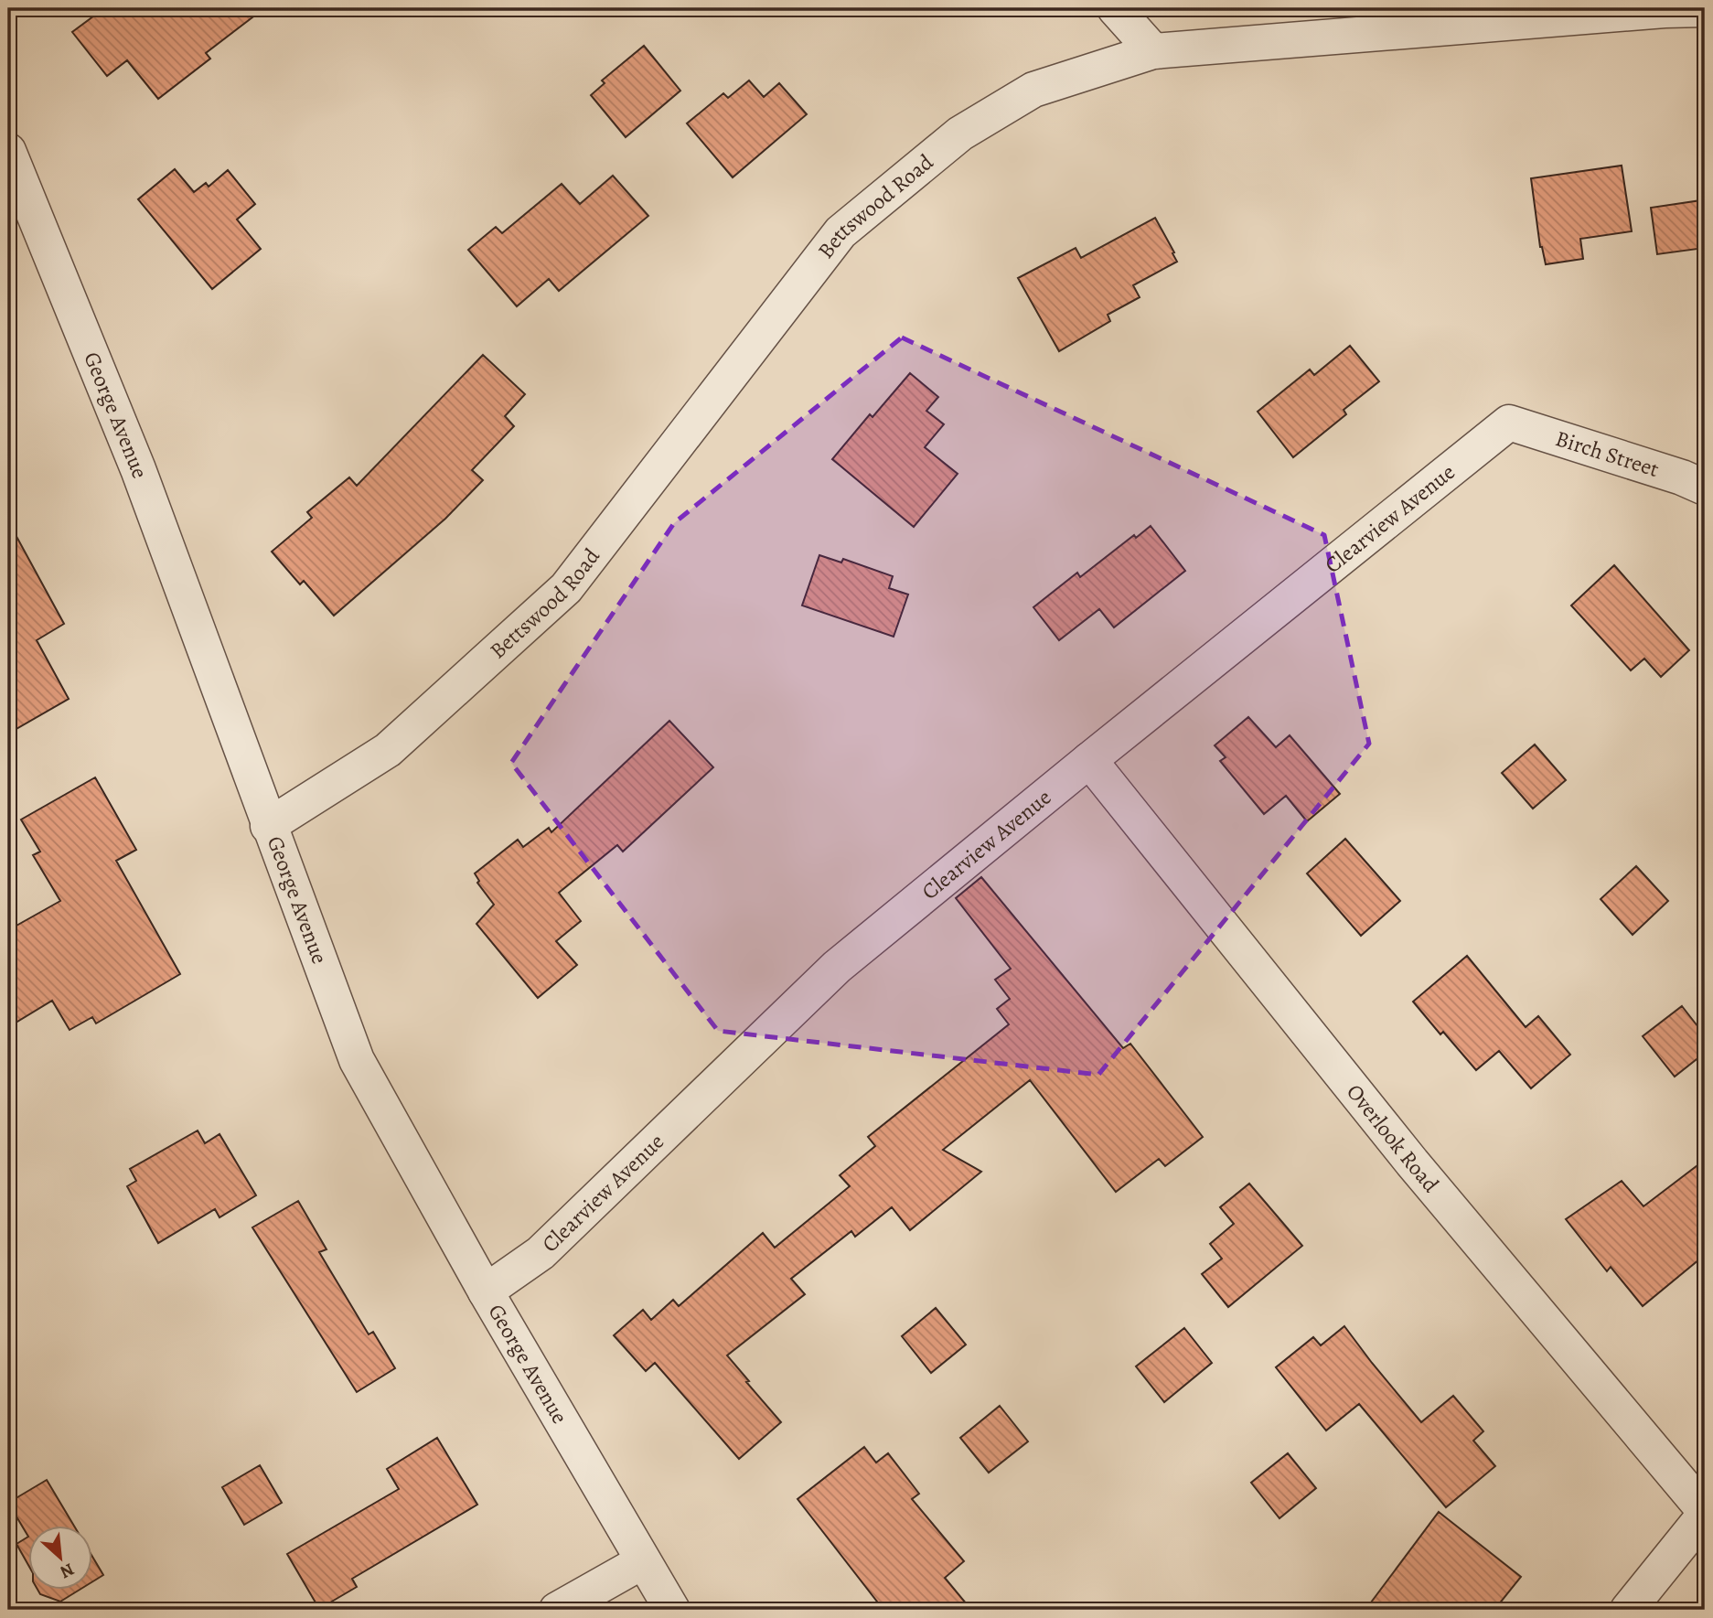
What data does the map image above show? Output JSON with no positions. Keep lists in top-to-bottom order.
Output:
{
  "streets": {
    "street": [
      "Bettswood Road",
      "George Avenue",
      "Birch Street",
      "Clearview Avenue",
      "Overlook Road"
    ]
  },
  "crossings": [
    ["Bettswood Road", "George Avenue"],
    ["George Avenue", "Clearview Avenue"],
    ["Birch Street", "Clearview Avenue"],
    ["Clearview Avenue", "Overlook Road"]
  ],
  "north": "bottom right"
}
